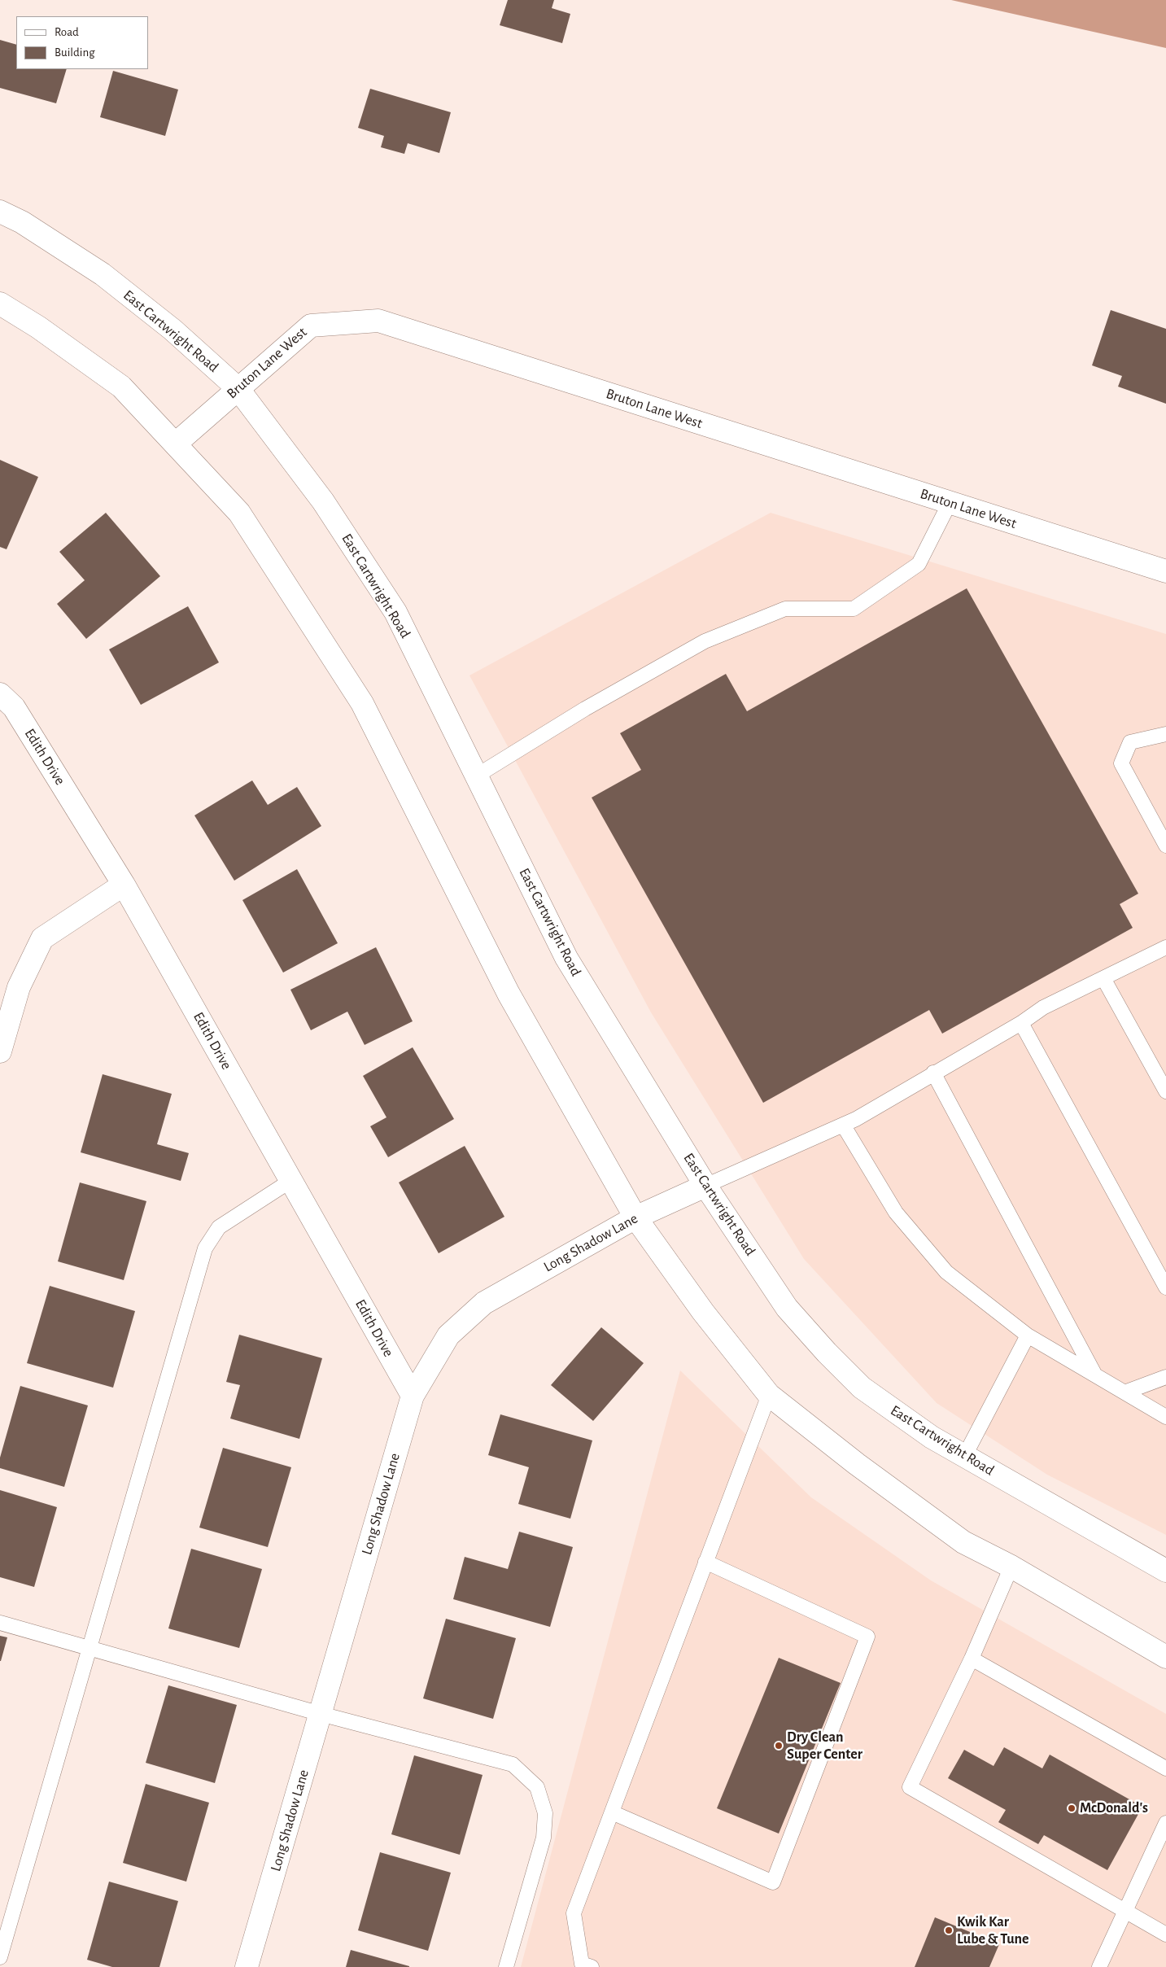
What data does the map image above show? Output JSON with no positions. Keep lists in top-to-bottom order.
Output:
{
  "streets": {
    "main road": [
      "East Cartwright Road",
      "Bruton Lane West",
      "Edith Drive",
      "Long Shadow Lane"
    ]
  },
  "crossings": [
    ["East Cartwright Road", "Bruton Lane West"],
    ["East Cartwright Road", "Long Shadow Lane"],
    ["Edith Drive", "Long Shadow Lane"]
  ],
  "places": ["Dry Clean Super Center", "McDonald's", "Kwik Kar Lube & Tune"],
  "legend": ["Road", "Building"]
}
